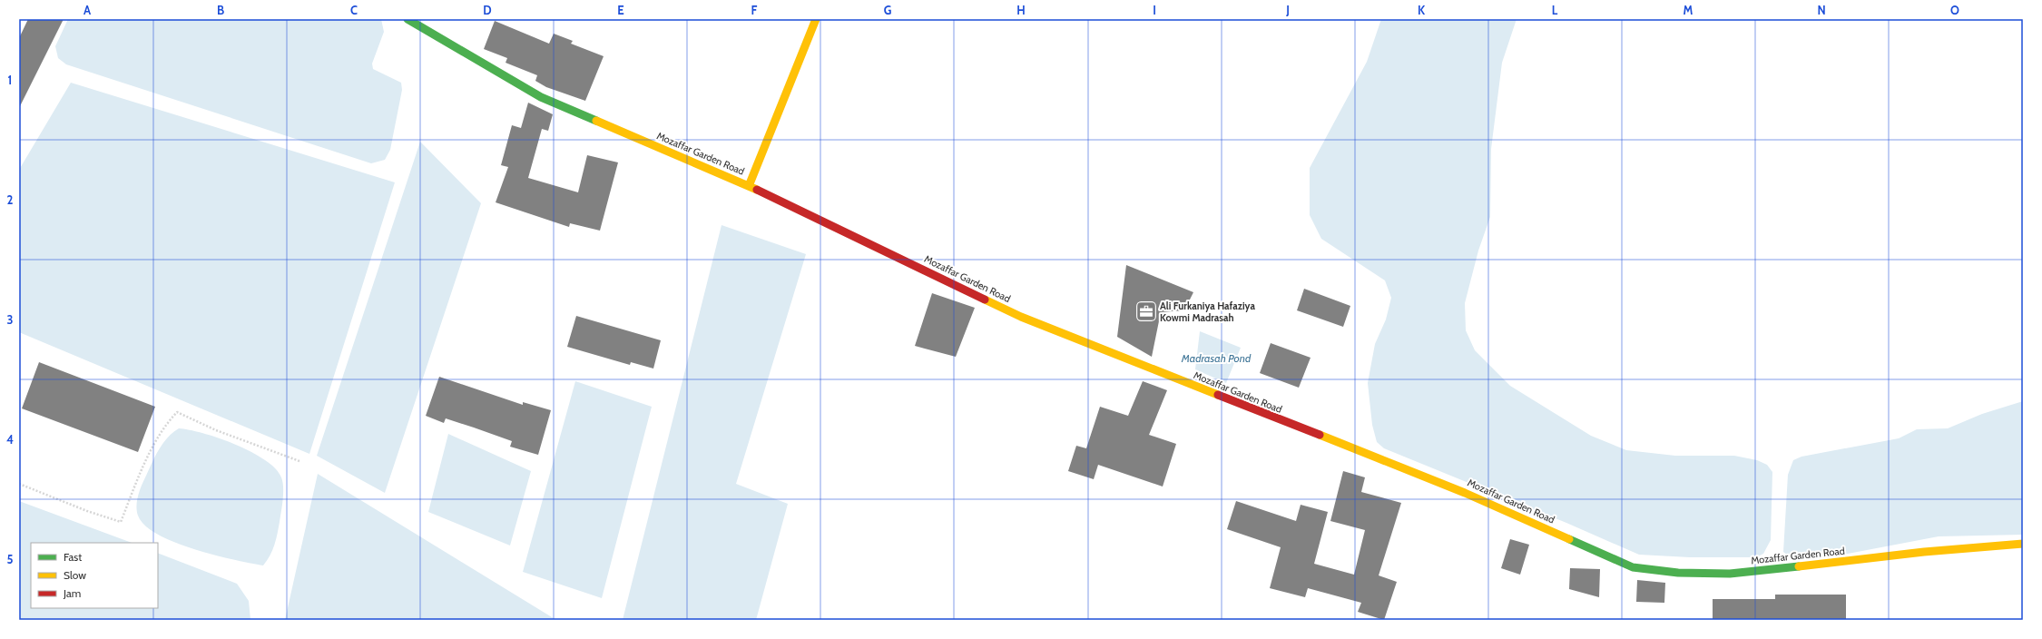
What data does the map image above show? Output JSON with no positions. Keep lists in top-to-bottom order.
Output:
{
  "streets": {
    "street": ["Mozaffar Garden Road"]
  },
  "water": ["Madrasah Pond"],
  "places": {
    "office": ["Ali Furkaniya Hafaziya Kowmi Madrasah"]
  },
  "legend": ["Fast", "Slow", "Jam"],
  "grid": {
    "columns": [
      "A",
      "B",
      "C",
      "D",
      "E",
      "F",
      "G",
      "H",
      "I",
      "J",
      "K",
      "L",
      "M",
      "N",
      "O"
    ],
    "rows": [
      "1",
      "2",
      "3",
      "4",
      "5"
    ]
  }
}
